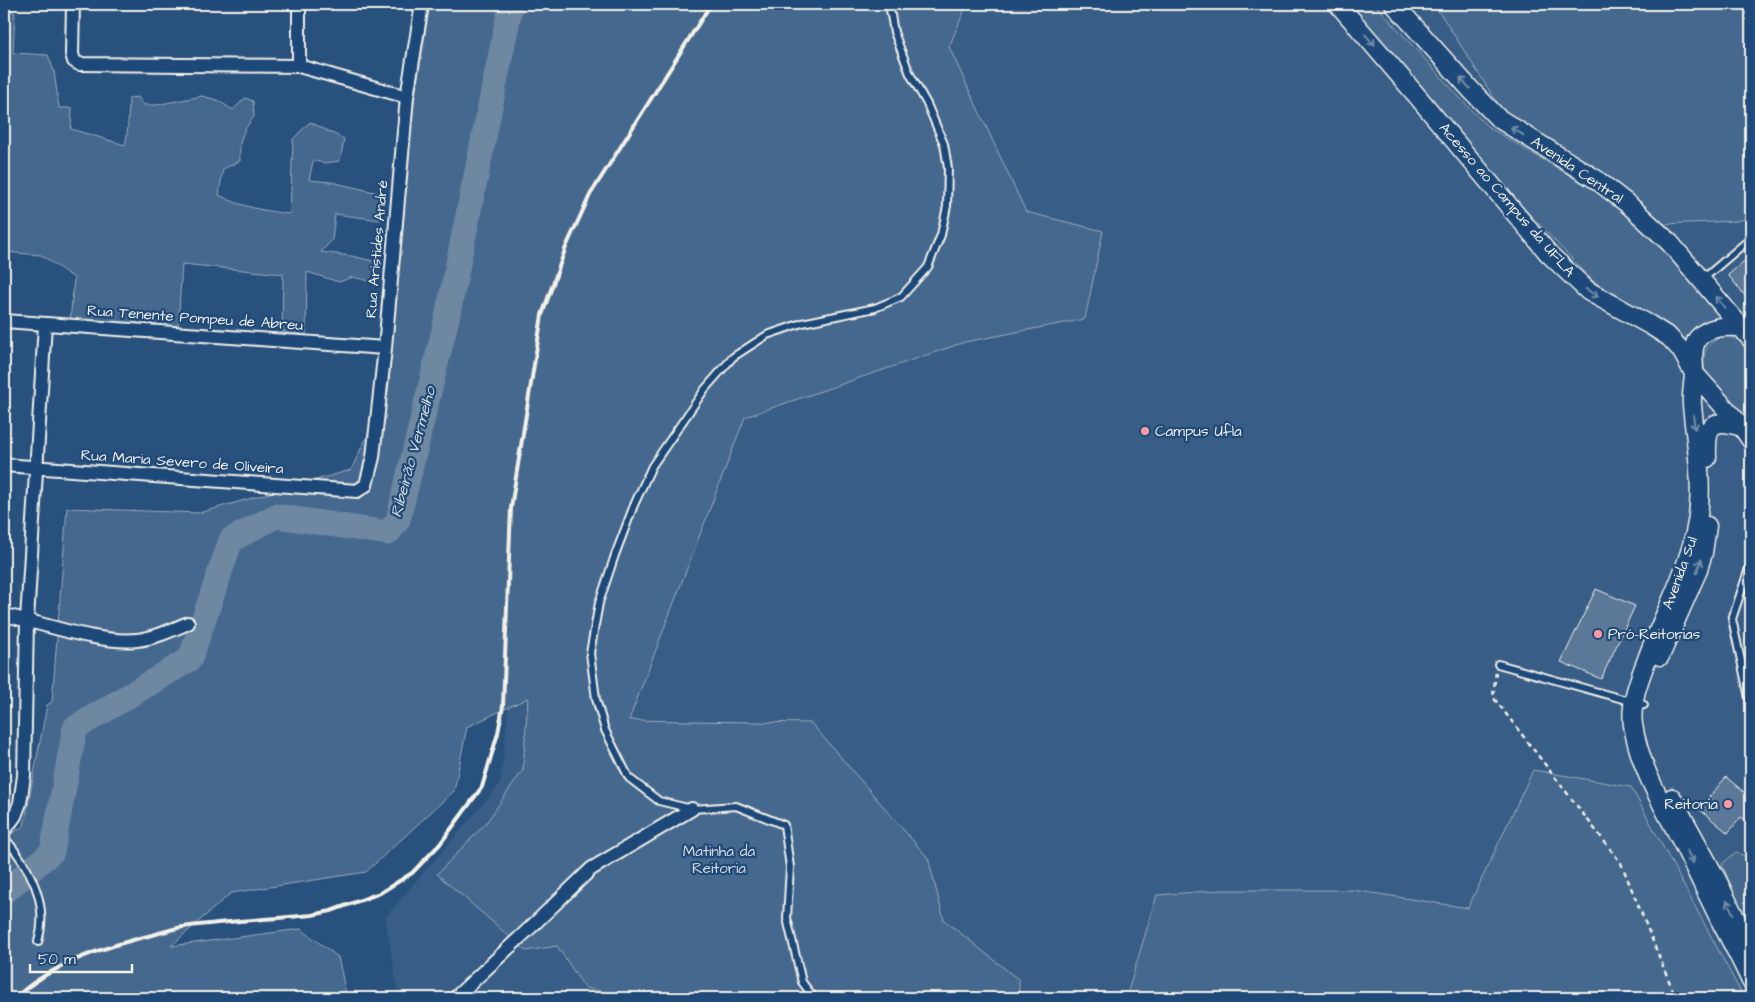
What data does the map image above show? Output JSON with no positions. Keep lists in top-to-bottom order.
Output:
{
  "streets": {
    "street": [
      "Avenida Central",
      "Acesso ao Campus da UFLA",
      "Rua Aristides André",
      "Rua Tenente Pompeu de Abreu",
      "Rua Maria Severo de Oliveira",
      "Avenida Sul"
    ]
  },
  "crossings": [
    ["Avenida Central", "Avenida Sul"],
    ["Acesso ao Campus da UFLA", "Avenida Sul"],
    ["Rua Aristides André", "Rua Tenente Pompeu de Abreu"],
    ["Rua Aristides André", "Rua Maria Severo de Oliveira"]
  ],
  "one_way": ["Avenida Central", "Acesso ao Campus da UFLA"],
  "water": ["Ribeirão Vermelho"],
  "parks": ["Matinha da Reitoria"],
  "places": ["Campus Ufla", "Pró-Reitorias", "Reitoria"],
  "scale_bar": "50 m"
}
